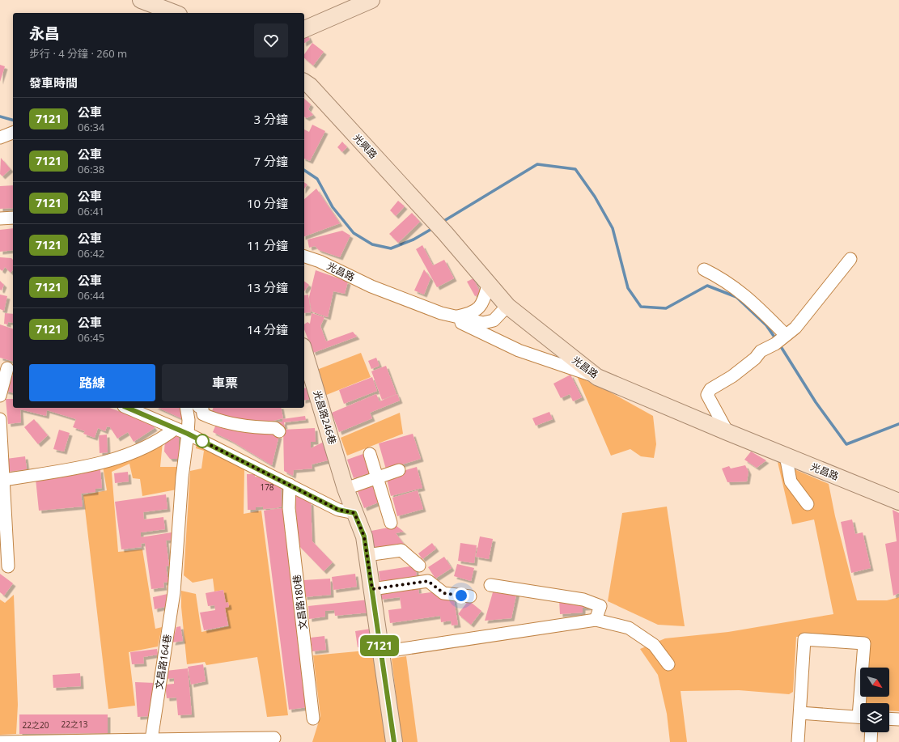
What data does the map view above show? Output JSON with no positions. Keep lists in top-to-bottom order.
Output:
{
  "streets": {
    "main road": ["光興路", "光昌路", "光昌路246巷"],
    "street": ["文昌路180巷", "文昌路164巷"]
  },
  "lines": ["bus line 7121"],
  "house_numbers": ["178", "22之13", "22之20"],
  "north": "bottom right",
  "page": {
    "on_map": "7121",
    "heading": [
      ["永昌", "步行 · 4 分鐘 · 260 m"],
      "發車時間"
    ],
    "list": [
      {
        "mark": "7121",
        "name": "公車",
        "note": "06:34",
        "value": "3 分鐘"
      },
      {
        "mark": "7121",
        "name": "公車",
        "note": "06:38",
        "value": "7 分鐘"
      },
      {
        "mark": "7121",
        "name": "公車",
        "note": "06:41",
        "value": "10 分鐘"
      },
      {
        "mark": "7121",
        "name": "公車",
        "note": "06:42",
        "value": "11 分鐘"
      },
      {
        "mark": "7121",
        "name": "公車",
        "note": "06:44",
        "value": "13 分鐘"
      },
      {
        "mark": "7121",
        "name": "公車",
        "note": "06:45",
        "value": "14 分鐘"
      }
    ],
    "buttons": ["路線", "車票"]
  }
}
